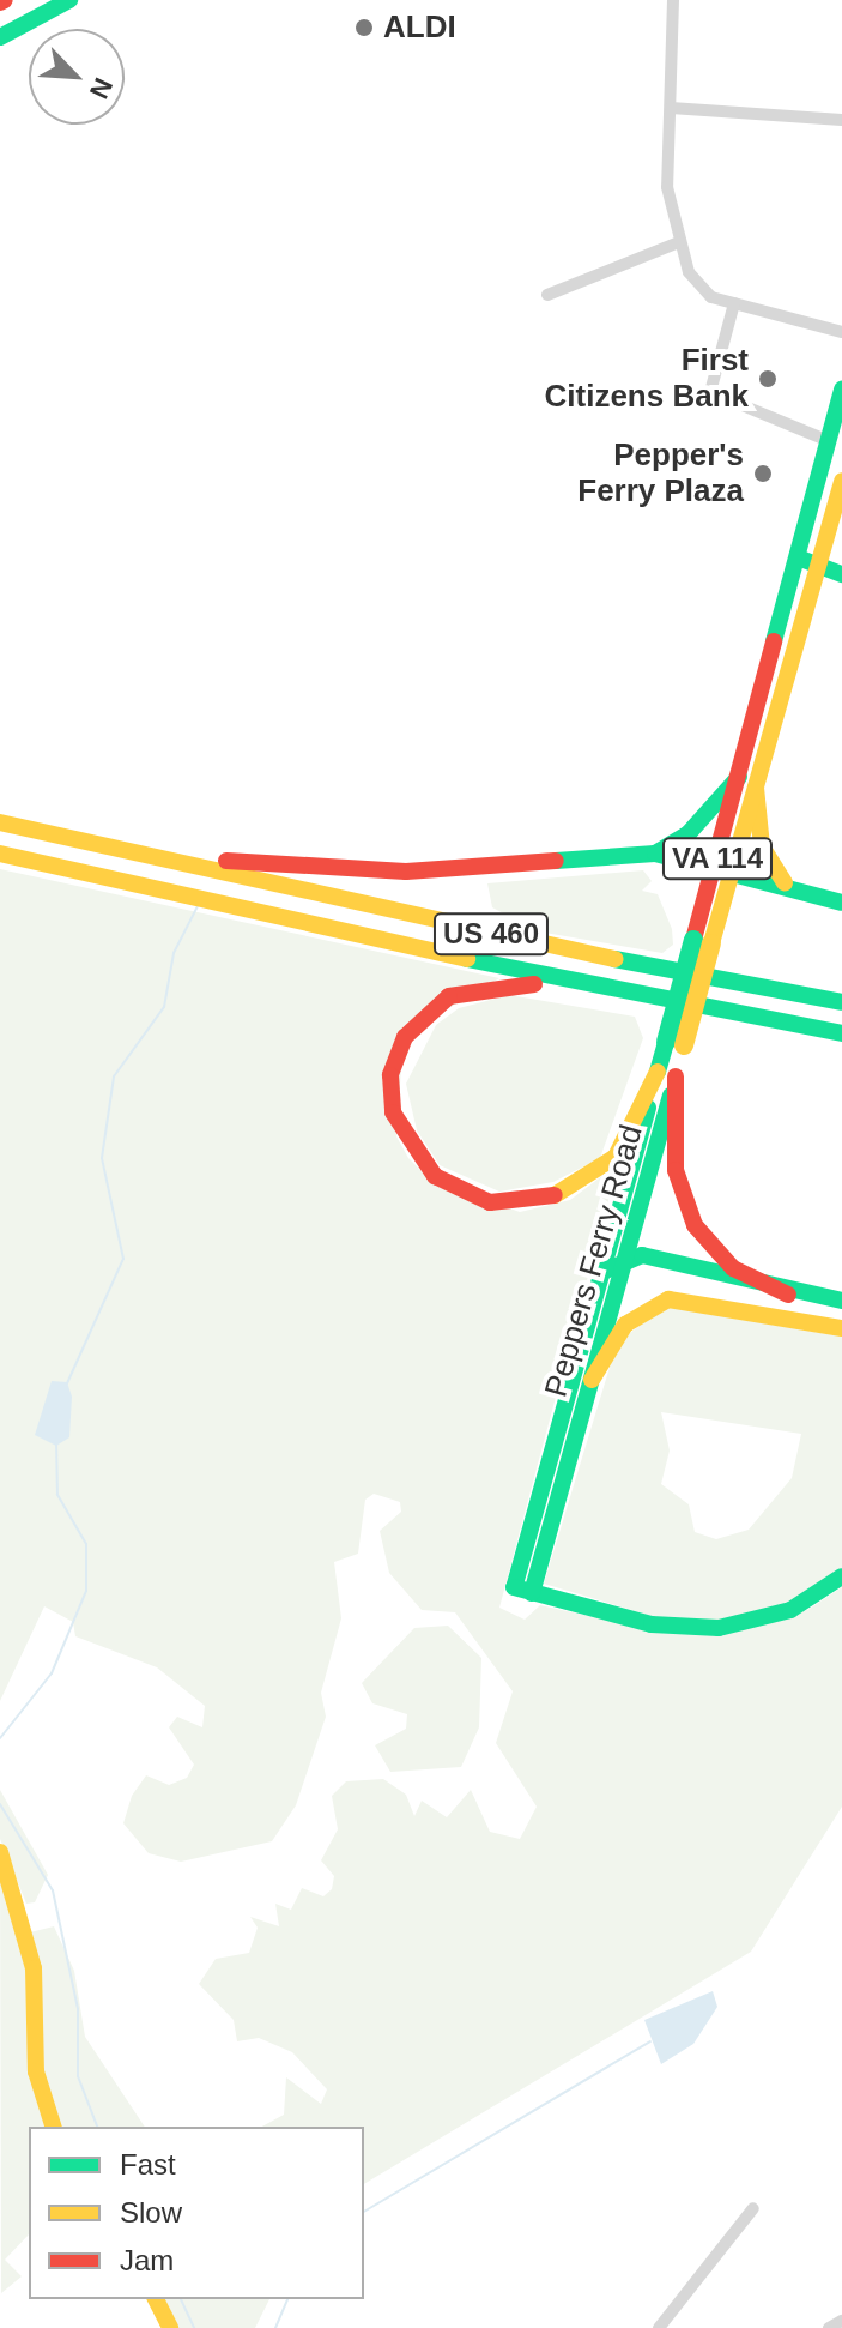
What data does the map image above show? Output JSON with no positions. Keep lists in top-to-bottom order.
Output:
{
  "streets": {
    "main road": ["VA 114", "US 460", "Peppers Ferry Road"]
  },
  "crossings": [
    ["VA 114", "Peppers Ferry Road"]
  ],
  "places": ["ALDI", "First Citizens Bank", "Pepper's Ferry Plaza"],
  "legend": ["Fast", "Slow", "Jam"],
  "north": "bottom right"
}
